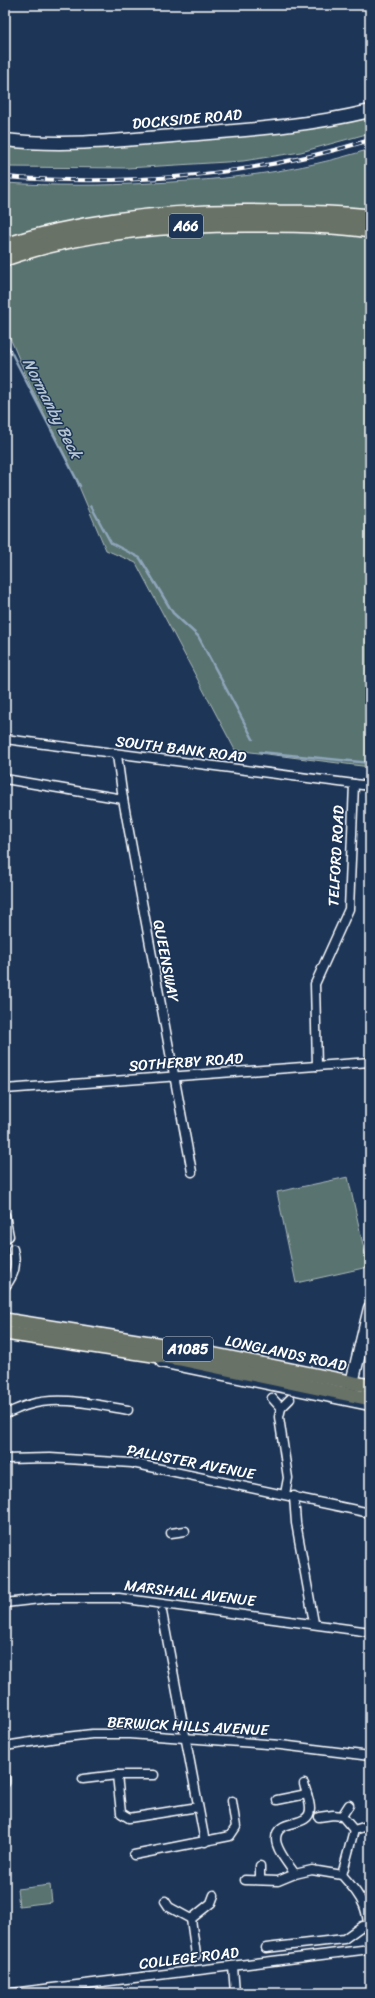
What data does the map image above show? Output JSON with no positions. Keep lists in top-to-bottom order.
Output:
{
  "streets": {
    "highway": ["A66"],
    "main road": ["DOCKSIDE ROAD", "A1085", "LONGLANDS ROAD"],
    "street": [
      "SOUTH BANK ROAD",
      "TELFORD ROAD",
      "QUEENSWAY",
      "SOTHERBY ROAD",
      "PALLISTER AVENUE",
      "MARSHALL AVENUE",
      "BERWICK HILLS AVENUE",
      "COLLEGE ROAD"
    ]
  },
  "crossings": [
    ["SOUTH BANK ROAD", "TELFORD ROAD"],
    ["SOUTH BANK ROAD", "QUEENSWAY"],
    ["TELFORD ROAD", "SOTHERBY ROAD"],
    ["QUEENSWAY", "SOTHERBY ROAD"]
  ],
  "water": ["Normanby Beck"]
}
